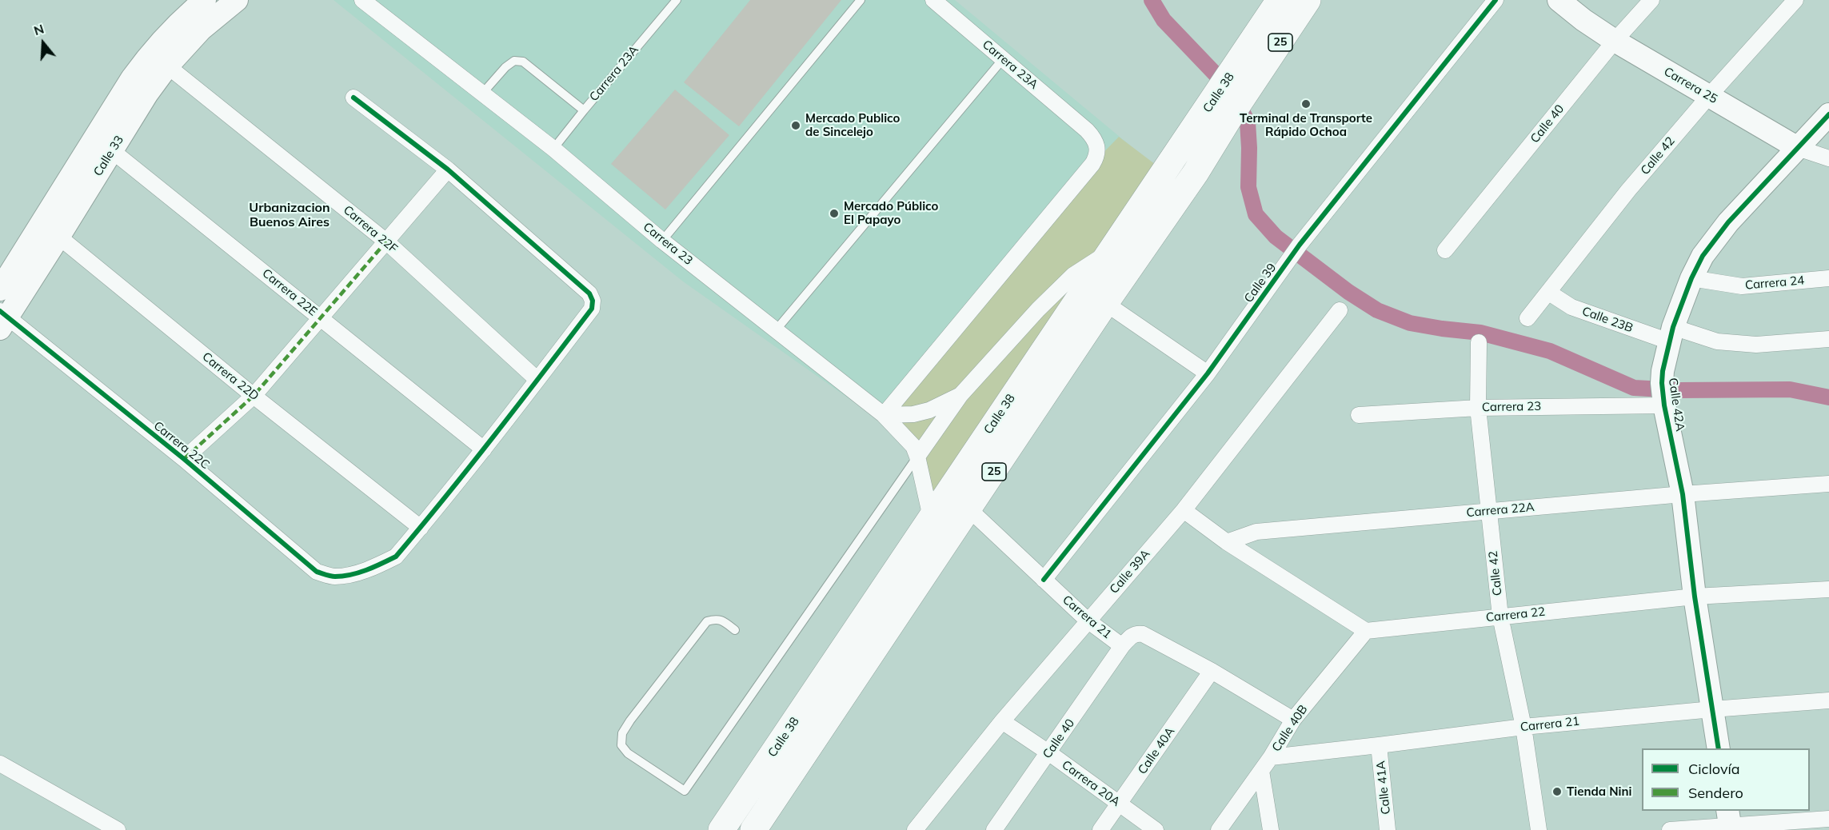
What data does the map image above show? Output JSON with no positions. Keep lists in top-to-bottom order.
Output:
{
  "streets": {
    "highway": ["25", "Calle 38"],
    "street": [
      "Carrera 23A",
      "Carrera 25",
      "Calle 40",
      "Calle 33",
      "Calle 42",
      "Carrera 22F",
      "Carrera 23",
      "Calle 39",
      "Carrera 24",
      "Carrera 22E",
      "Calle 23B",
      "Carrera 22D",
      "Calle 42A",
      "Carrera 22C",
      "Carrera 22A",
      "Calle 39A",
      "Carrera 22",
      "Carrera 21",
      "Calle 40B",
      "Calle 40A",
      "Carrera 20A",
      "Calle 41A"
    ]
  },
  "crossings": [
    ["Carrera 23A", "Carrera 23"],
    ["Carrera 25", "Calle 40"],
    ["Carrera 25", "Calle 42"],
    ["Carrera 25", "Calle 42A"],
    ["Calle 38", "Carrera 23"],
    ["Calle 38", "Carrera 21"],
    ["Calle 40", "Carrera 21"],
    ["Calle 40", "Carrera 20A"],
    ["Calle 33", "Carrera 22F"],
    ["Calle 33", "Carrera 22E"],
    ["Calle 33", "Carrera 22D"],
    ["Calle 33", "Carrera 22C"],
    ["Calle 42", "Carrera 23"],
    ["Calle 42", "Calle 23B"],
    ["Calle 42", "Carrera 22A"],
    ["Calle 42", "Carrera 22"],
    ["Calle 42", "Carrera 21"],
    ["Carrera 22F", "Carrera 22C"],
    ["Carrera 23", "Calle 42A"],
    ["Calle 39", "Carrera 21"],
    ["Carrera 24", "Calle 42A"],
    ["Carrera 22E", "Carrera 22C"],
    ["Calle 23B", "Calle 42A"],
    ["Carrera 22D", "Carrera 22C"],
    ["Calle 42A", "Carrera 22A"],
    ["Calle 42A", "Carrera 22"],
    ["Calle 42A", "Carrera 21"],
    ["Calle 39A", "Carrera 21"],
    ["Calle 39A", "Carrera 20A"],
    ["Carrera 22", "Calle 40B"],
    ["Carrera 21", "Calle 40B"],
    ["Carrera 21", "Calle 40A"],
    ["Carrera 21", "Calle 41A"],
    ["Calle 40A", "Carrera 20A"]
  ],
  "districts": ["Urbanizacion Buenos Aires"],
  "places": [
    "Terminal de Transporte Rápido Ochoa",
    "Mercado Publico de Sincelejo",
    "Mercado Público El Papayo",
    "Tienda Nini"
  ],
  "legend": ["Ciclovía", "Sendero"],
  "north": "top"
}
